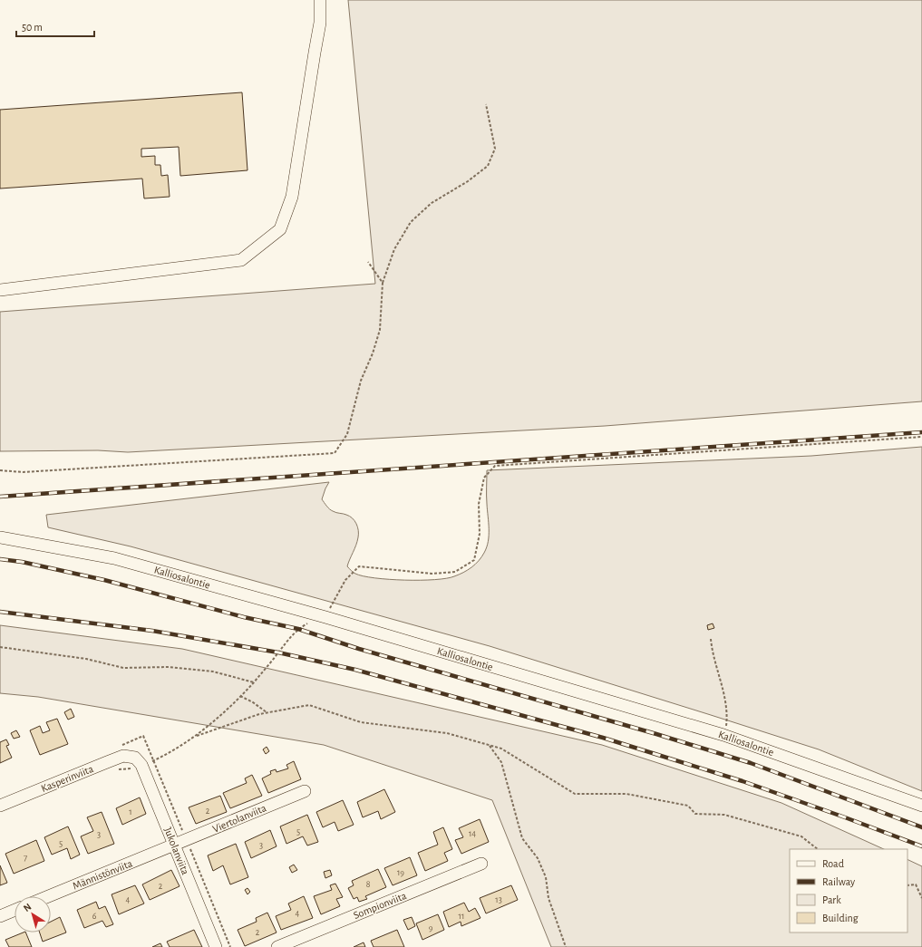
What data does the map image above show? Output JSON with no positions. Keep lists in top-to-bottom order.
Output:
{
  "streets": {
    "street": [
      "Kalliosalontie",
      "Kasperinviita",
      "Viertolanviita",
      "Jukolanviita",
      "Männistönviita",
      "Sompionviita"
    ]
  },
  "crossings": [
    ["Kasperinviita", "Jukolanviita"],
    ["Viertolanviita", "Jukolanviita"],
    ["Viertolanviita", "Männistönviita"],
    ["Jukolanviita", "Männistönviita"]
  ],
  "house_numbers": [
    "2",
    "1",
    "5",
    "14",
    "3",
    "5",
    "3",
    "7",
    "19",
    "8",
    "2",
    "4",
    "13",
    "4",
    "6",
    "11",
    "9",
    "2"
  ],
  "legend": [
    "Road",
    "Railway",
    "Park",
    "Building"
  ],
  "scale_bar": "50 m",
  "north": "top left"
}
